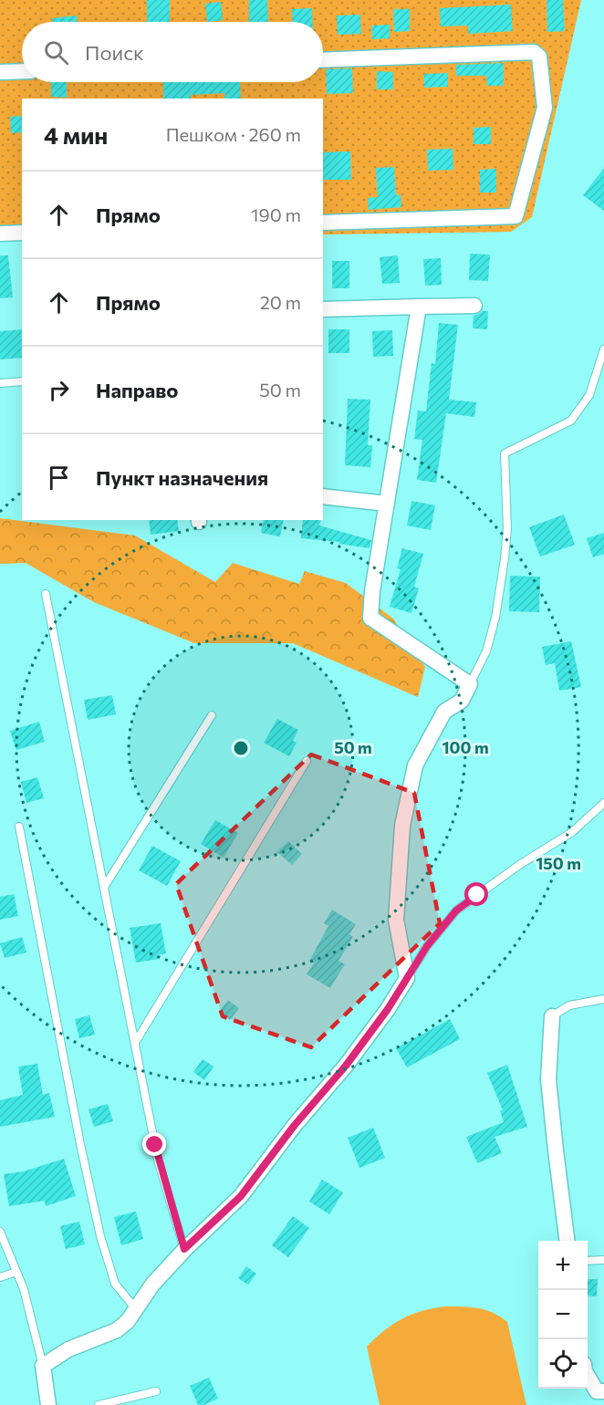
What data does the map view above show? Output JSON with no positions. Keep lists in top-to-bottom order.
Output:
{
  "page": {
    "search": "Поиск",
    "heading": ["4 мин", "Пешком · 260 m"],
    "list": [
      ["Прямо", "190 m"],
      ["Прямо", "20 m"],
      ["Направо", "50 m"],
      "Пункт назначения"
    ],
    "map_buttons": ["+", "−"]
  },
  "rings": ["50 m", "100 m", "150 m"]
}
